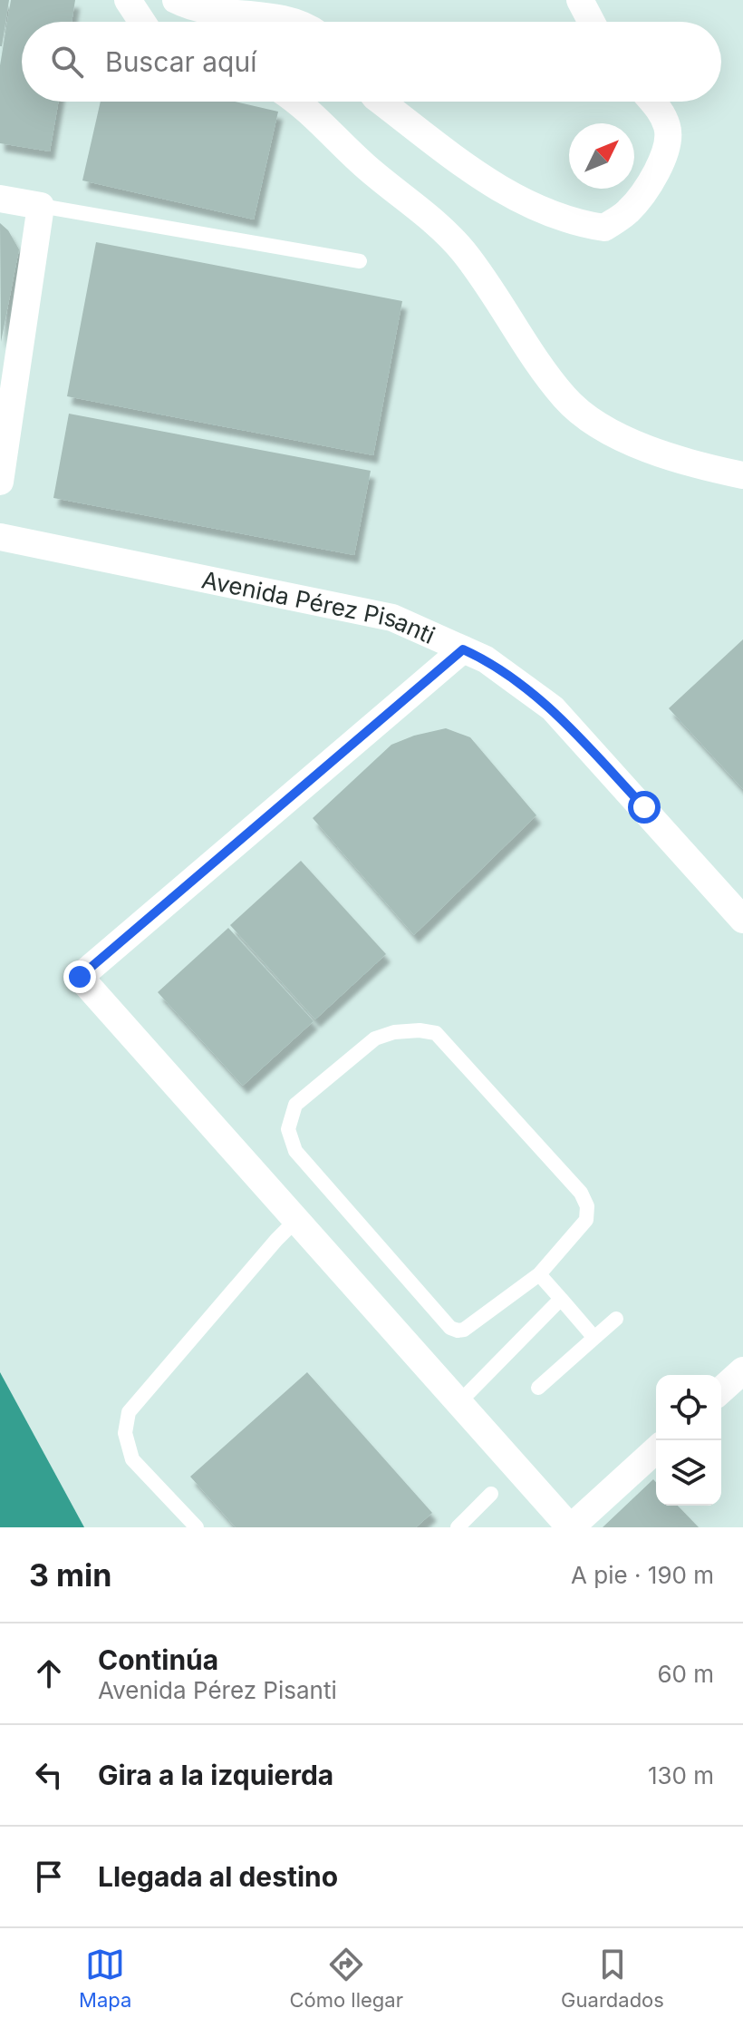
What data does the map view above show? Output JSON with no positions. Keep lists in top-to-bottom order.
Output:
{
  "streets": {
    "street": ["Avenida Pérez Pisanti"]
  },
  "north": "top right",
  "page": {
    "search": "Buscar aquí",
    "heading": ["3 min", "A pie · 190 m"],
    "list": [
      ["Continúa", "Avenida Pérez Pisanti", "60 m"],
      ["Gira a la izquierda", "130 m"],
      "Llegada al destino"
    ],
    "nav": ["Mapa", "Cómo llegar", "Guardados"]
  }
}
